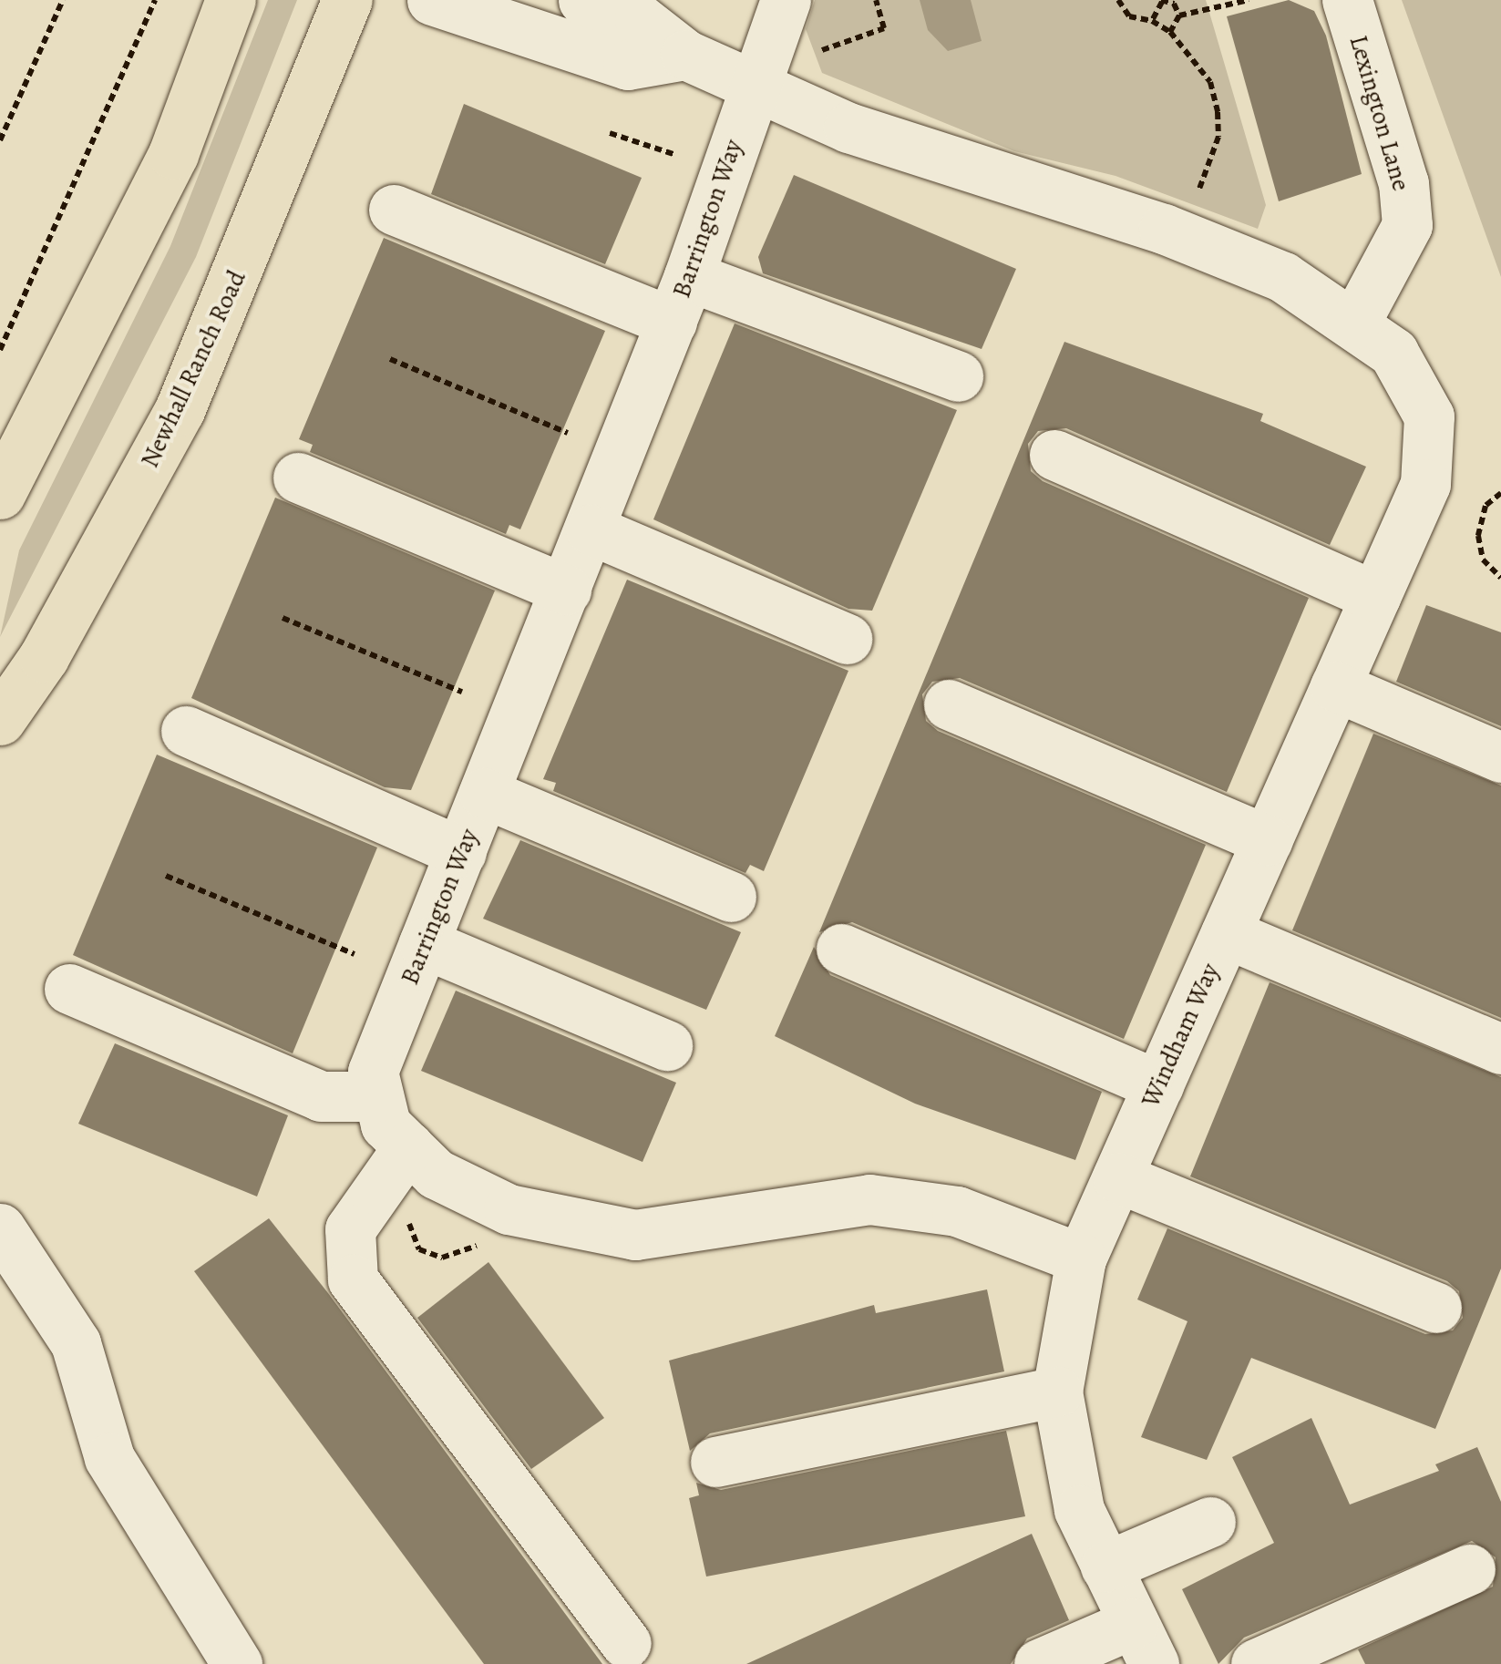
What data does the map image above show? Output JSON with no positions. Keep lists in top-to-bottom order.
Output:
{
  "streets": {
    "main road": ["Newhall Ranch Road"],
    "street": ["Lexington Lane", "Barrington Way", "Windham Way"]
  },
  "crossings": [
    ["Lexington Lane", "Windham Way"],
    ["Barrington Way", "Windham Way"]
  ]
}
